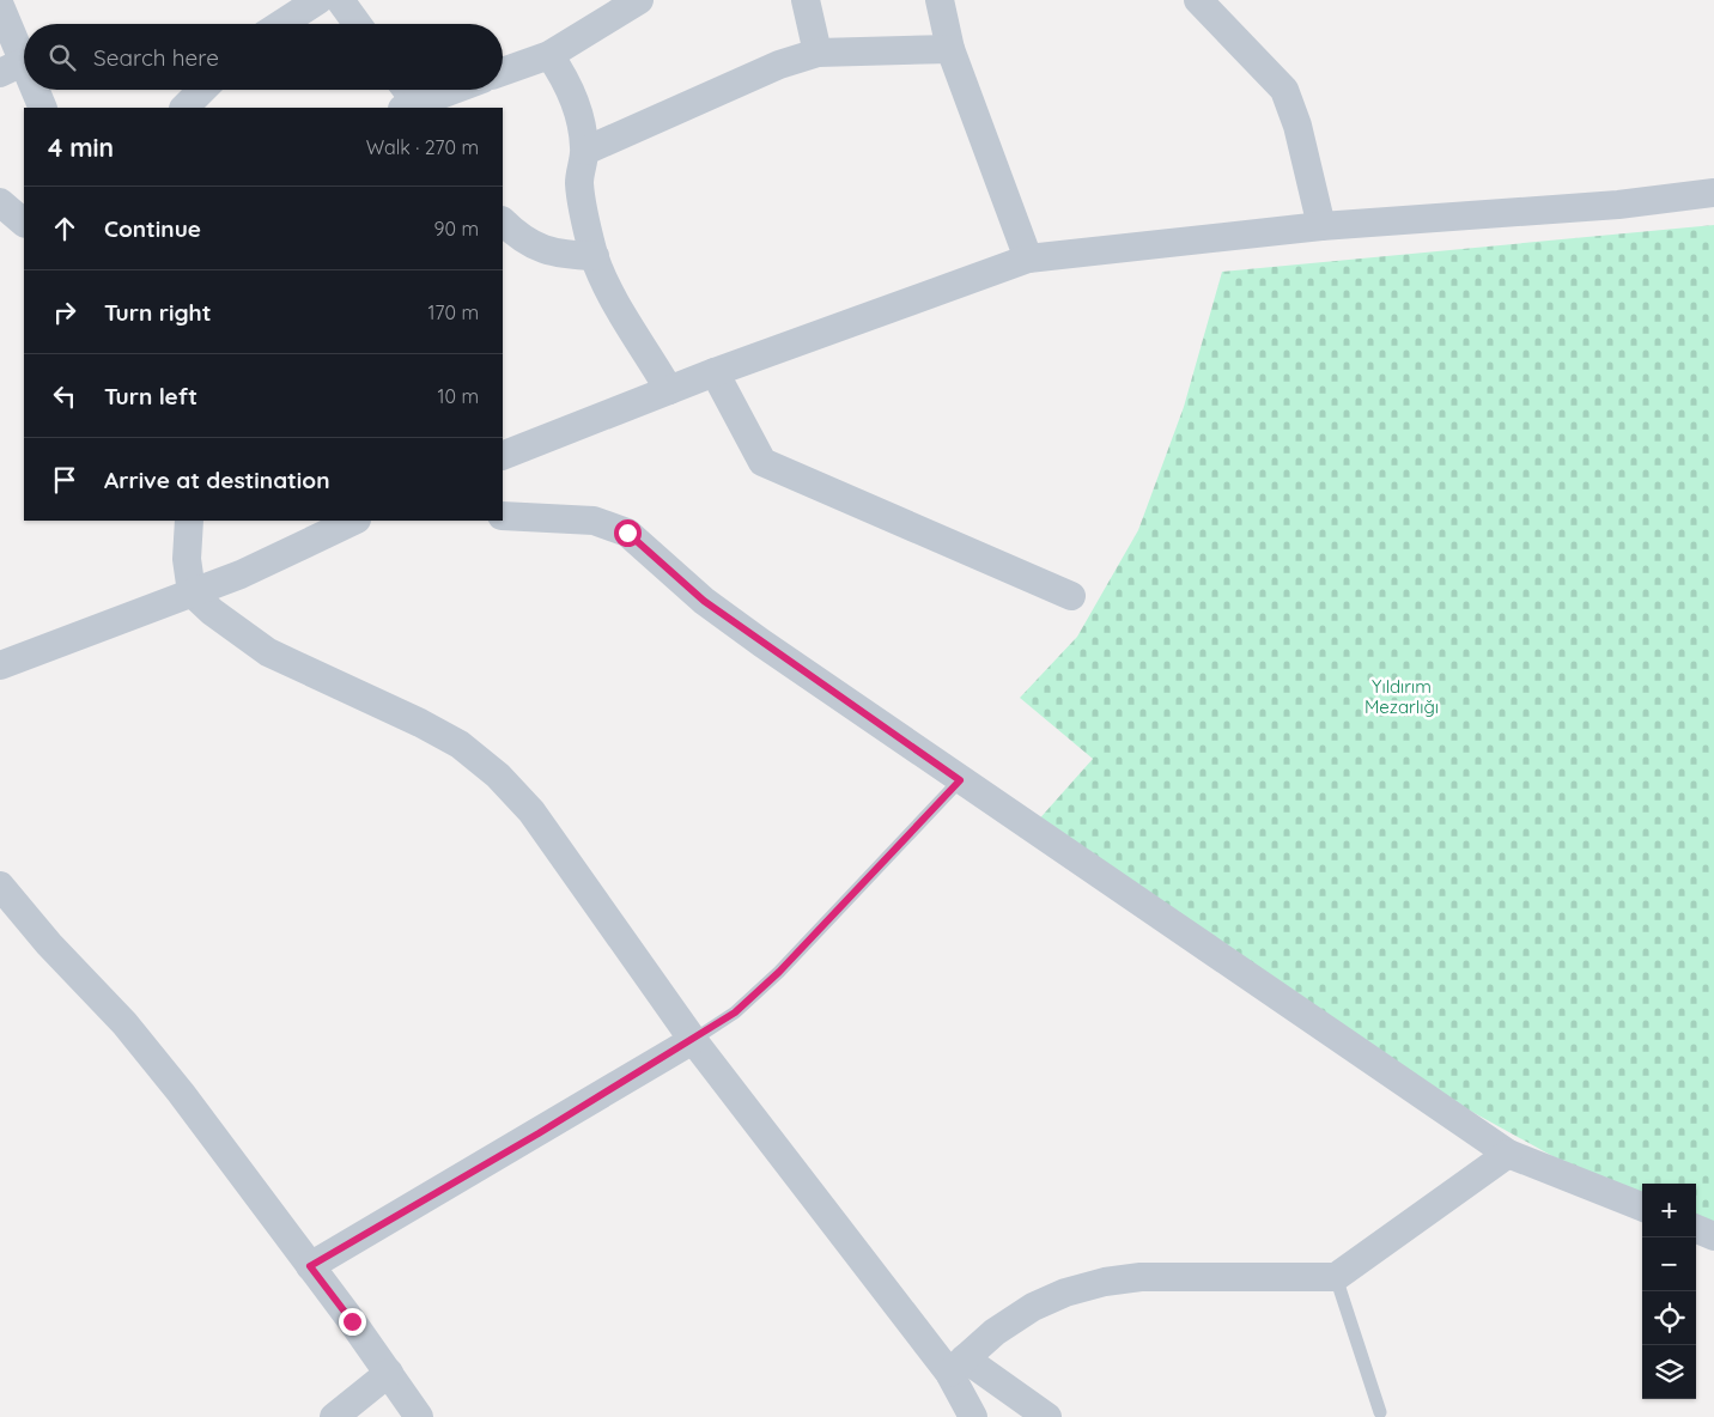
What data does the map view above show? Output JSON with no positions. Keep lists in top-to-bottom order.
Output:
{
  "parks": ["Yıldırım Mezarlığı"],
  "page": {
    "search": "Search here",
    "heading": ["4 min", "Walk · 270 m"],
    "list": [
      ["Continue", "90 m"],
      ["Turn right", "170 m"],
      ["Turn left", "10 m"],
      "Arrive at destination"
    ],
    "map_buttons": ["+", "−"]
  }
}
